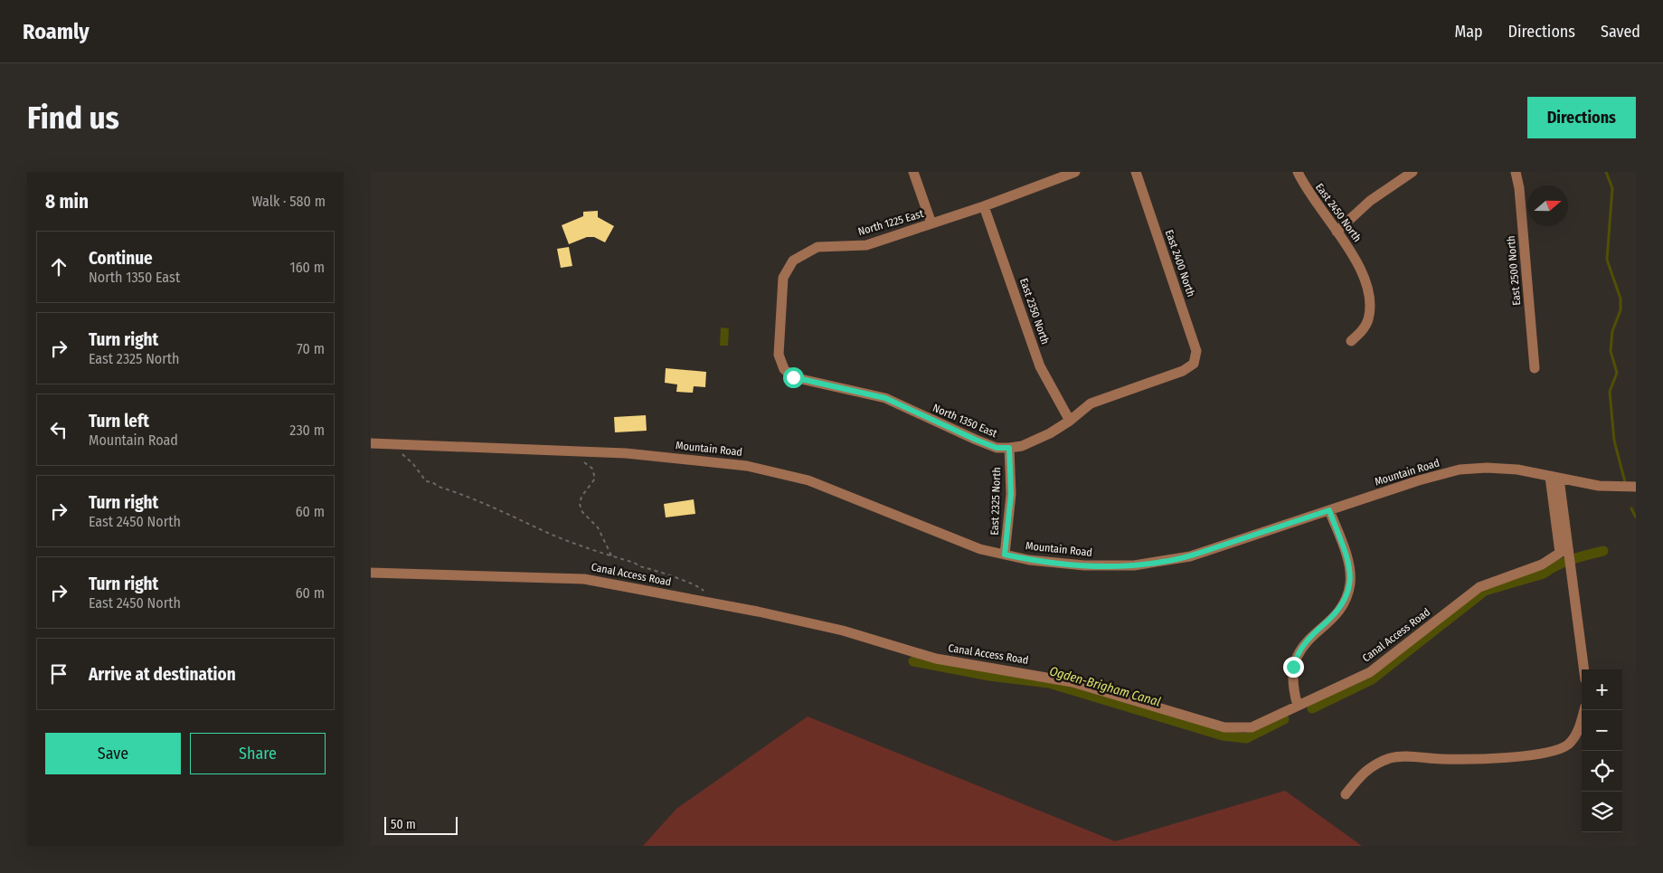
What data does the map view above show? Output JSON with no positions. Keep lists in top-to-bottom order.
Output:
{
  "streets": {
    "street": [
      "East 2450 North",
      "North 1225 East",
      "East 2400 North",
      "East 2500 North",
      "East 2350 North",
      "North 1350 East",
      "Mountain Road",
      "East 2325 North",
      "Canal Access Road"
    ]
  },
  "crossings": [
    ["North 1225 East", "East 2350 North"],
    ["North 1225 East", "North 1350 East"],
    ["East 2400 North", "North 1350 East"],
    ["East 2350 North", "North 1350 East"],
    ["North 1350 East", "East 2325 North"],
    ["Mountain Road", "East 2325 North"],
    ["Mountain Road", "Canal Access Road"]
  ],
  "water": ["Ogden-Brigham Canal"],
  "scale_bar": "50 m",
  "north": "right",
  "page": {
    "header": "Roamly",
    "nav": ["Map", "Directions", "Saved"],
    "buttons": [
      "Directions",
      ["Save", "Share"]
    ],
    "title": "Find us",
    "heading": ["8 min", "Walk · 580 m"],
    "list": [
      ["Continue", "North 1350 East", "160 m"],
      ["Turn right", "East 2325 North", "70 m"],
      ["Turn left", "Mountain Road", "230 m"],
      ["Turn right", "East 2450 North", "60 m"],
      ["Turn right", "East 2450 North", "60 m"],
      "Arrive at destination"
    ],
    "map_buttons": ["+", "−"],
    "scale": "50 m"
  }
}
